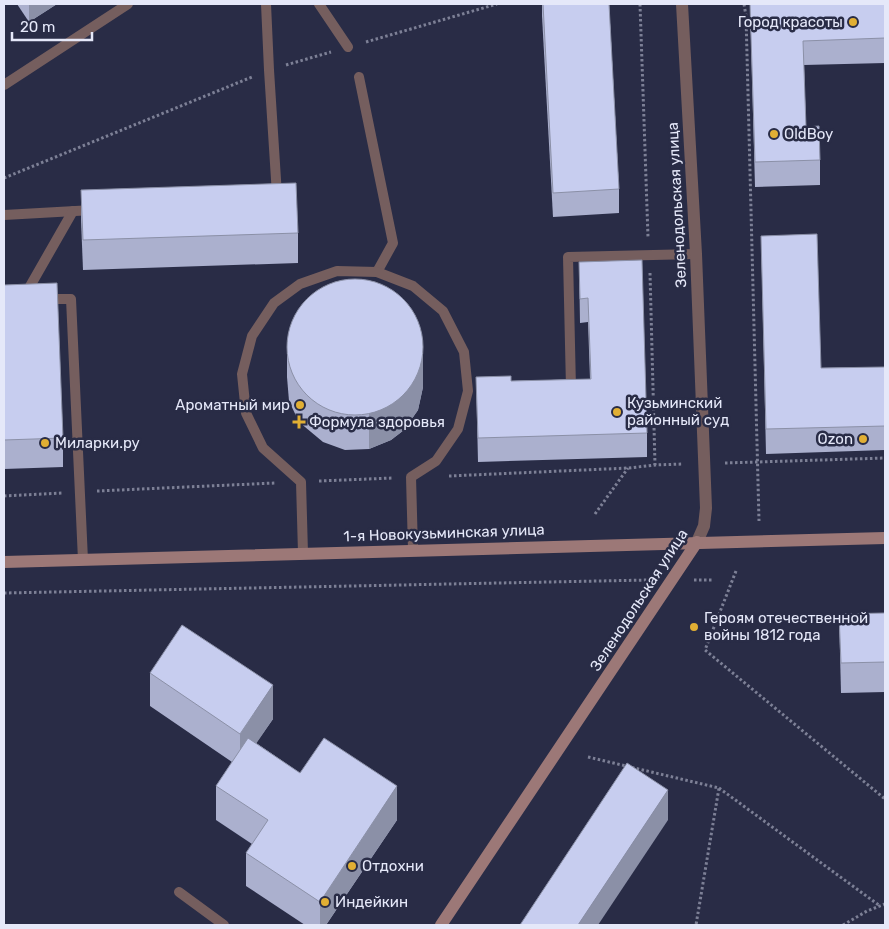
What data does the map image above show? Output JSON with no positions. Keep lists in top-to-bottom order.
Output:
{
  "streets": {
    "street": ["Зеленодольская улица", "1-я Новокузьминская улица"]
  },
  "crossings": [
    ["Зеленодольская улица", "1-я Новокузьминская улица"]
  ],
  "places": {
    "other": [
      "Город красоты",
      "OldBoy",
      "Ароматный мир",
      "Кузьминский районный суд",
      "Ozon",
      "Миларки.ру",
      "Героям отечественной войны 1812 года",
      "Отдохни",
      "Индейкин"
    ],
    "health": ["Формула здоровья"]
  },
  "scale_bar": "20 m"
}
